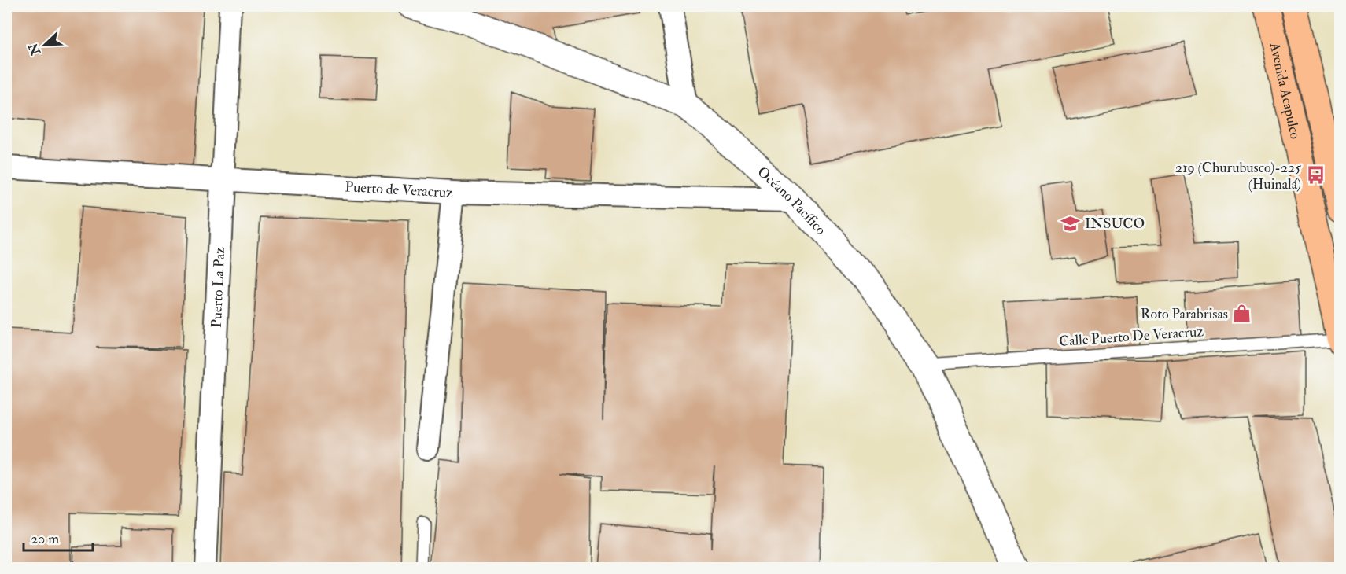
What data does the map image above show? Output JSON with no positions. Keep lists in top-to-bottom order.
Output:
{
  "streets": {
    "main road": ["Avenida Acapulco"],
    "street": ["Puerto de Veracruz", "Océano Pacífico", "Puerto La Paz"],
    "lane": ["Calle Puerto De Veracruz"]
  },
  "crossings": [
    ["Avenida Acapulco", "Calle Puerto De Veracruz"],
    ["Puerto de Veracruz", "Océano Pacífico"],
    ["Puerto de Veracruz", "Puerto La Paz"],
    ["Océano Pacífico", "Calle Puerto De Veracruz"]
  ],
  "places": {
    "bus stop": ["219 (Churubusco)-225 (Huinalá)"],
    "school or university": ["INSUCO"],
    "shop": ["Roto Parabrisas"]
  },
  "scale_bar": "20 m",
  "north": "bottom left"
}
